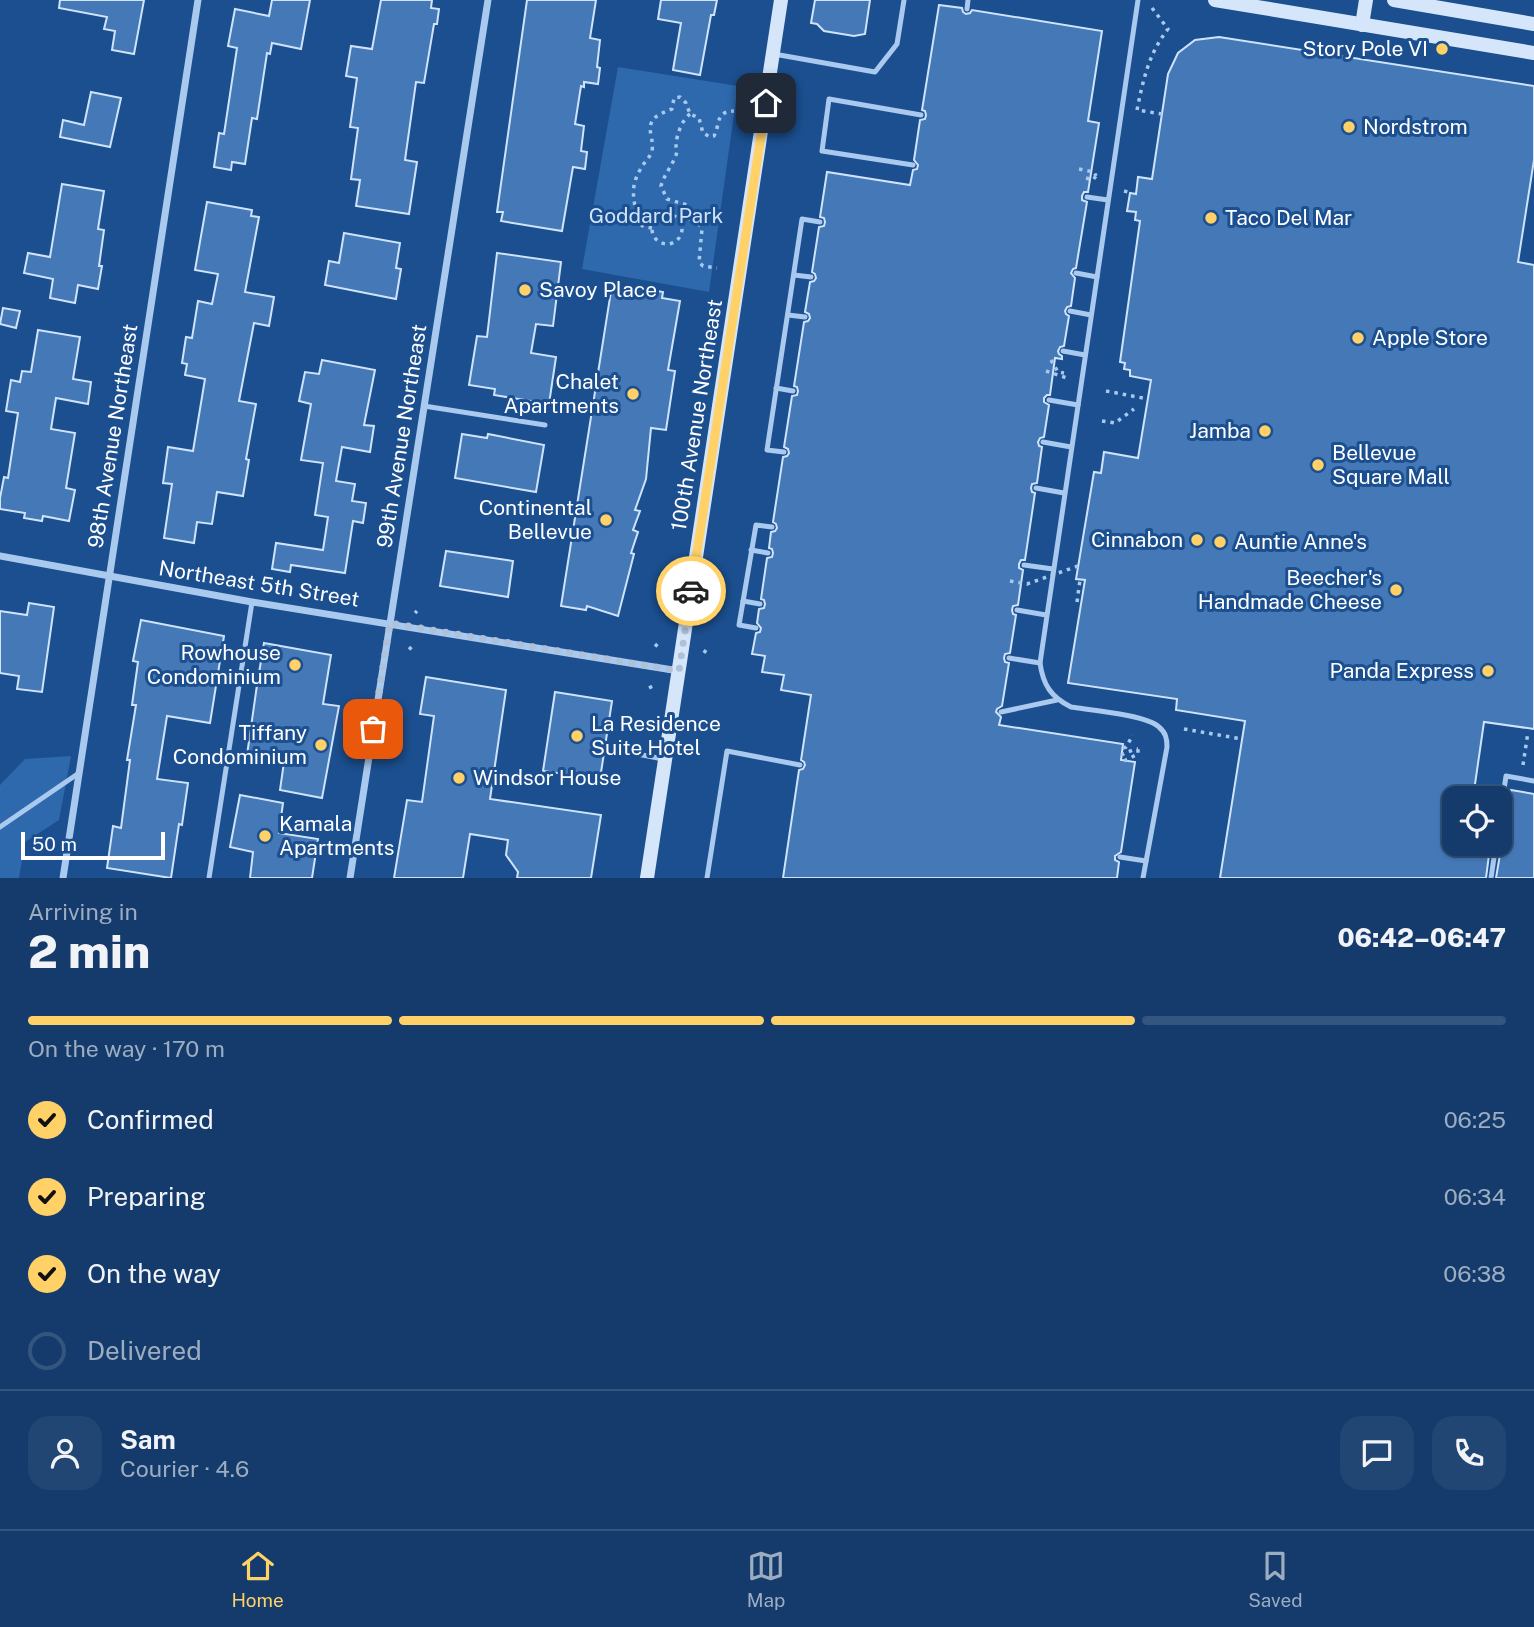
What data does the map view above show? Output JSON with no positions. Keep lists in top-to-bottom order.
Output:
{
  "streets": {
    "main road": ["100th Avenue Northeast"],
    "street": ["98th Avenue Northeast", "99th Avenue Northeast", "Northeast 5th Street"]
  },
  "crossings": [
    ["100th Avenue Northeast", "Northeast 5th Street"],
    ["98th Avenue Northeast", "Northeast 5th Street"],
    ["99th Avenue Northeast", "Northeast 5th Street"]
  ],
  "parks": ["Goddard Park"],
  "places": [
    "Story Pole VI",
    "Nordstrom",
    "Taco Del Mar",
    "Savoy Place",
    "Apple Store",
    "Chalet Apartments",
    "Jamba",
    "Bellevue Square Mall",
    "Continental Bellevue",
    "Cinnabon",
    "Auntie Anne's",
    "Beecher's Handmade Cheese",
    "Rowhouse Condominium",
    "Panda Express",
    "La Residence Suite Hotel",
    "Tiffany Condominium",
    "Windsor House",
    "Kamala Apartments"
  ],
  "scale_bar": "50 m",
  "page": {
    "scale": "50 m",
    "heading": ["2 min", "Arriving in", "06:42–06:47"],
    "panel": ["Sam", "Courier · 4.6"],
    "bar": "On the way · 170 m",
    "list": [
      ["Confirmed", "06:25"],
      ["Preparing", "06:34"],
      ["On the way", "06:38"],
      "Delivered"
    ],
    "tabs": ["Home", "Map", "Saved"]
  }
}
